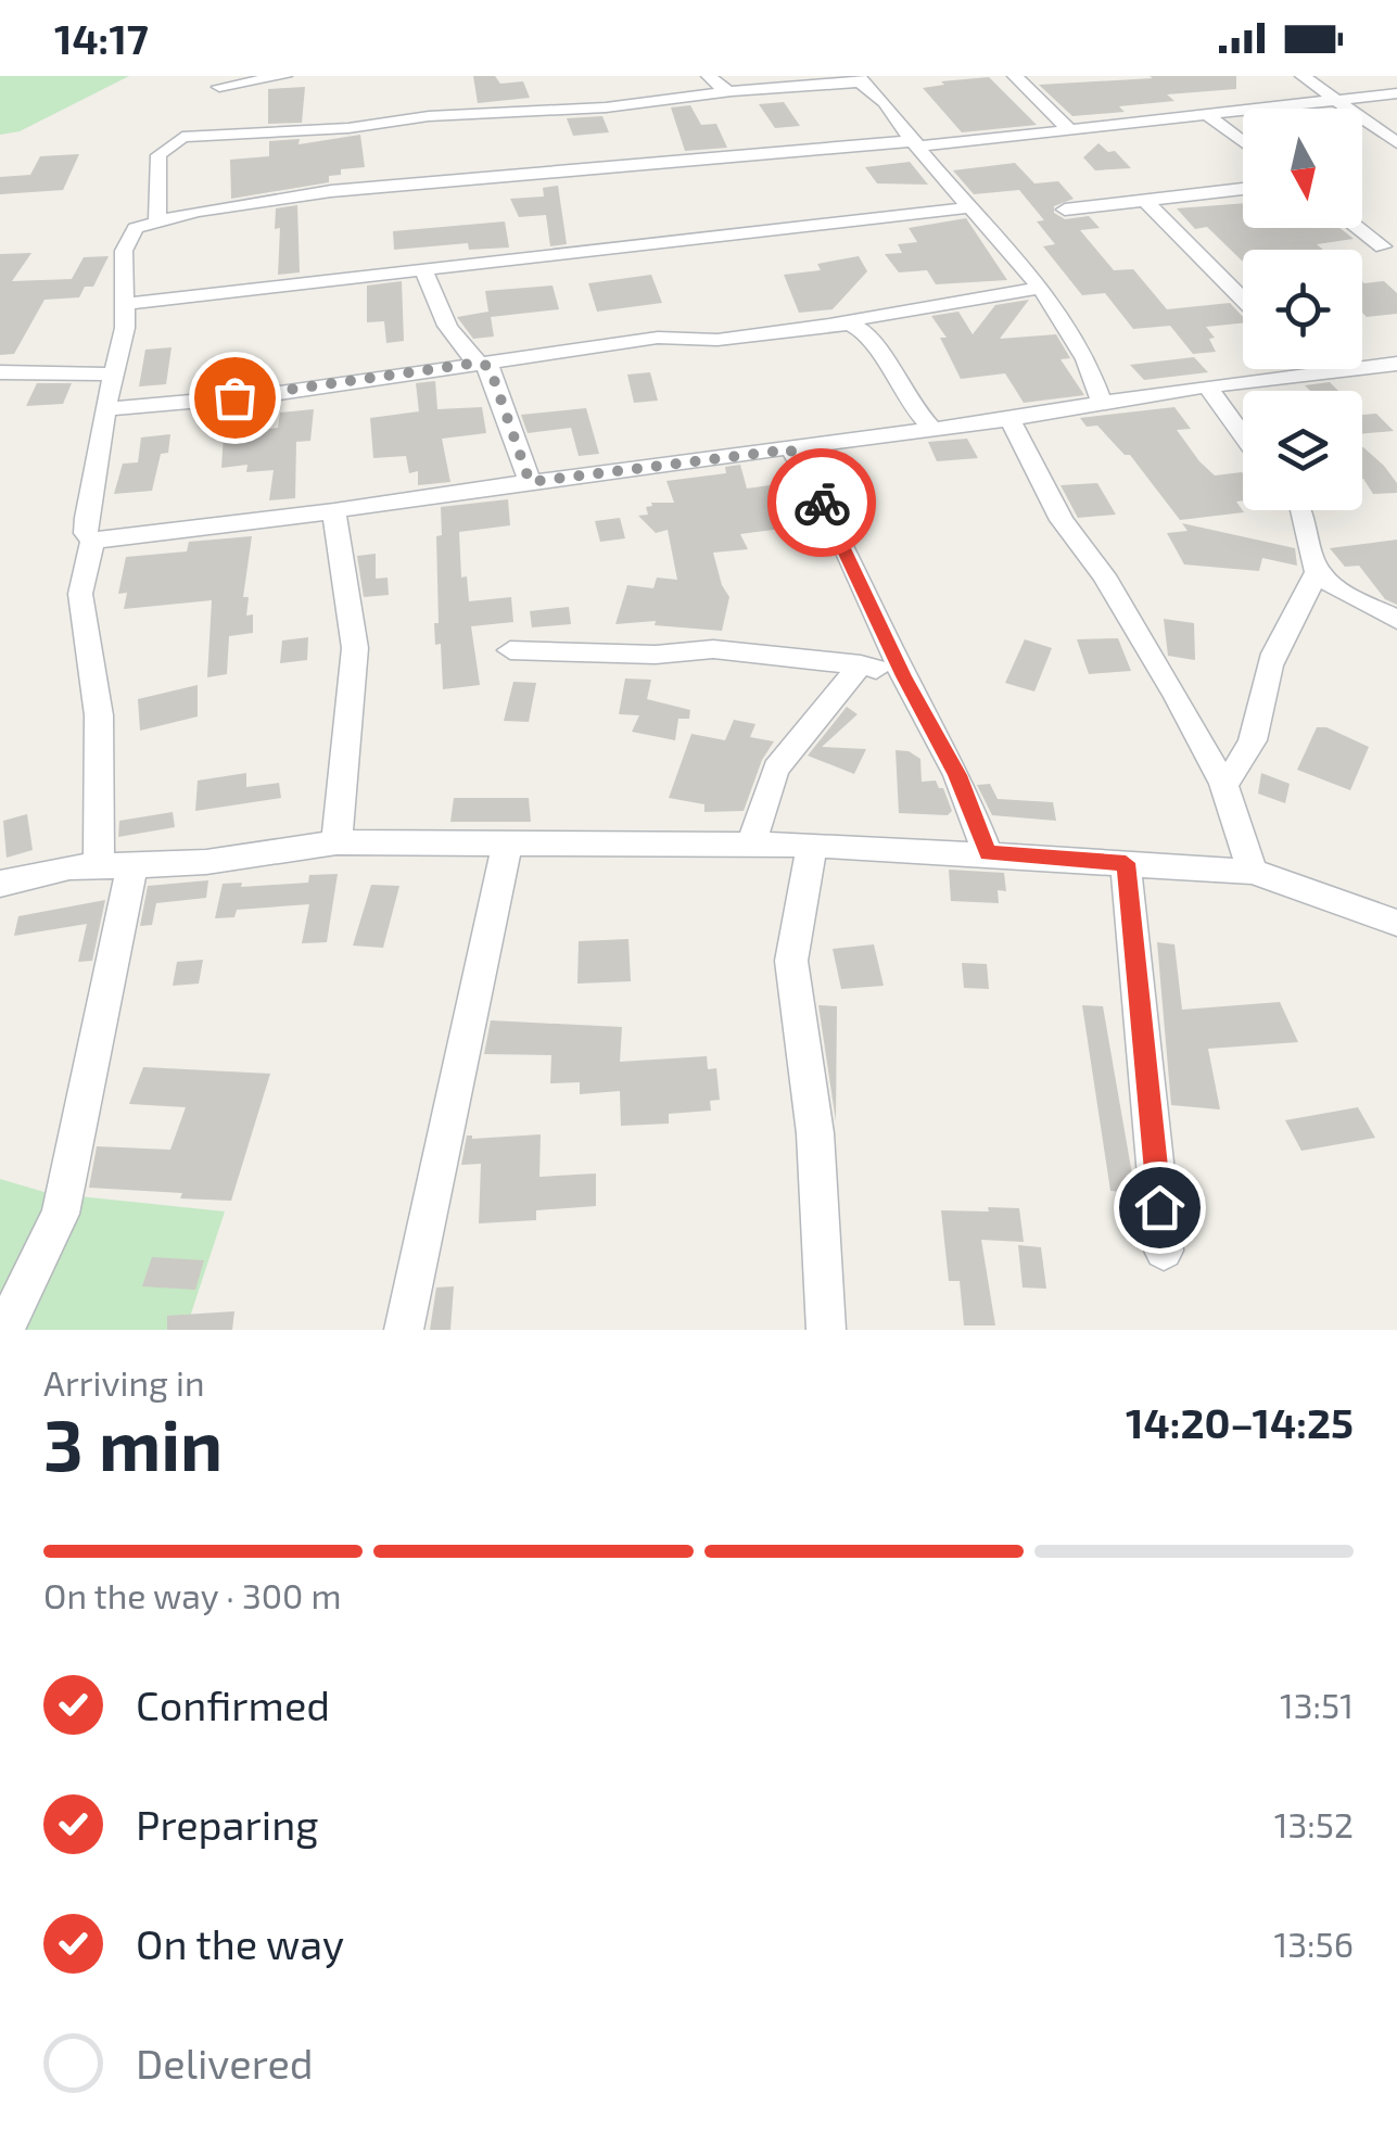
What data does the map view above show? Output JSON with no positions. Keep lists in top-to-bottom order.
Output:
{
  "north": "bottom",
  "page": {
    "status": "14:17",
    "heading": ["3 min", "Arriving in", "14:20–14:25"],
    "bar": "On the way · 300 m",
    "list": [
      ["Confirmed", "13:51"],
      ["Preparing", "13:52"],
      ["On the way", "13:56"],
      "Delivered"
    ]
  }
}
